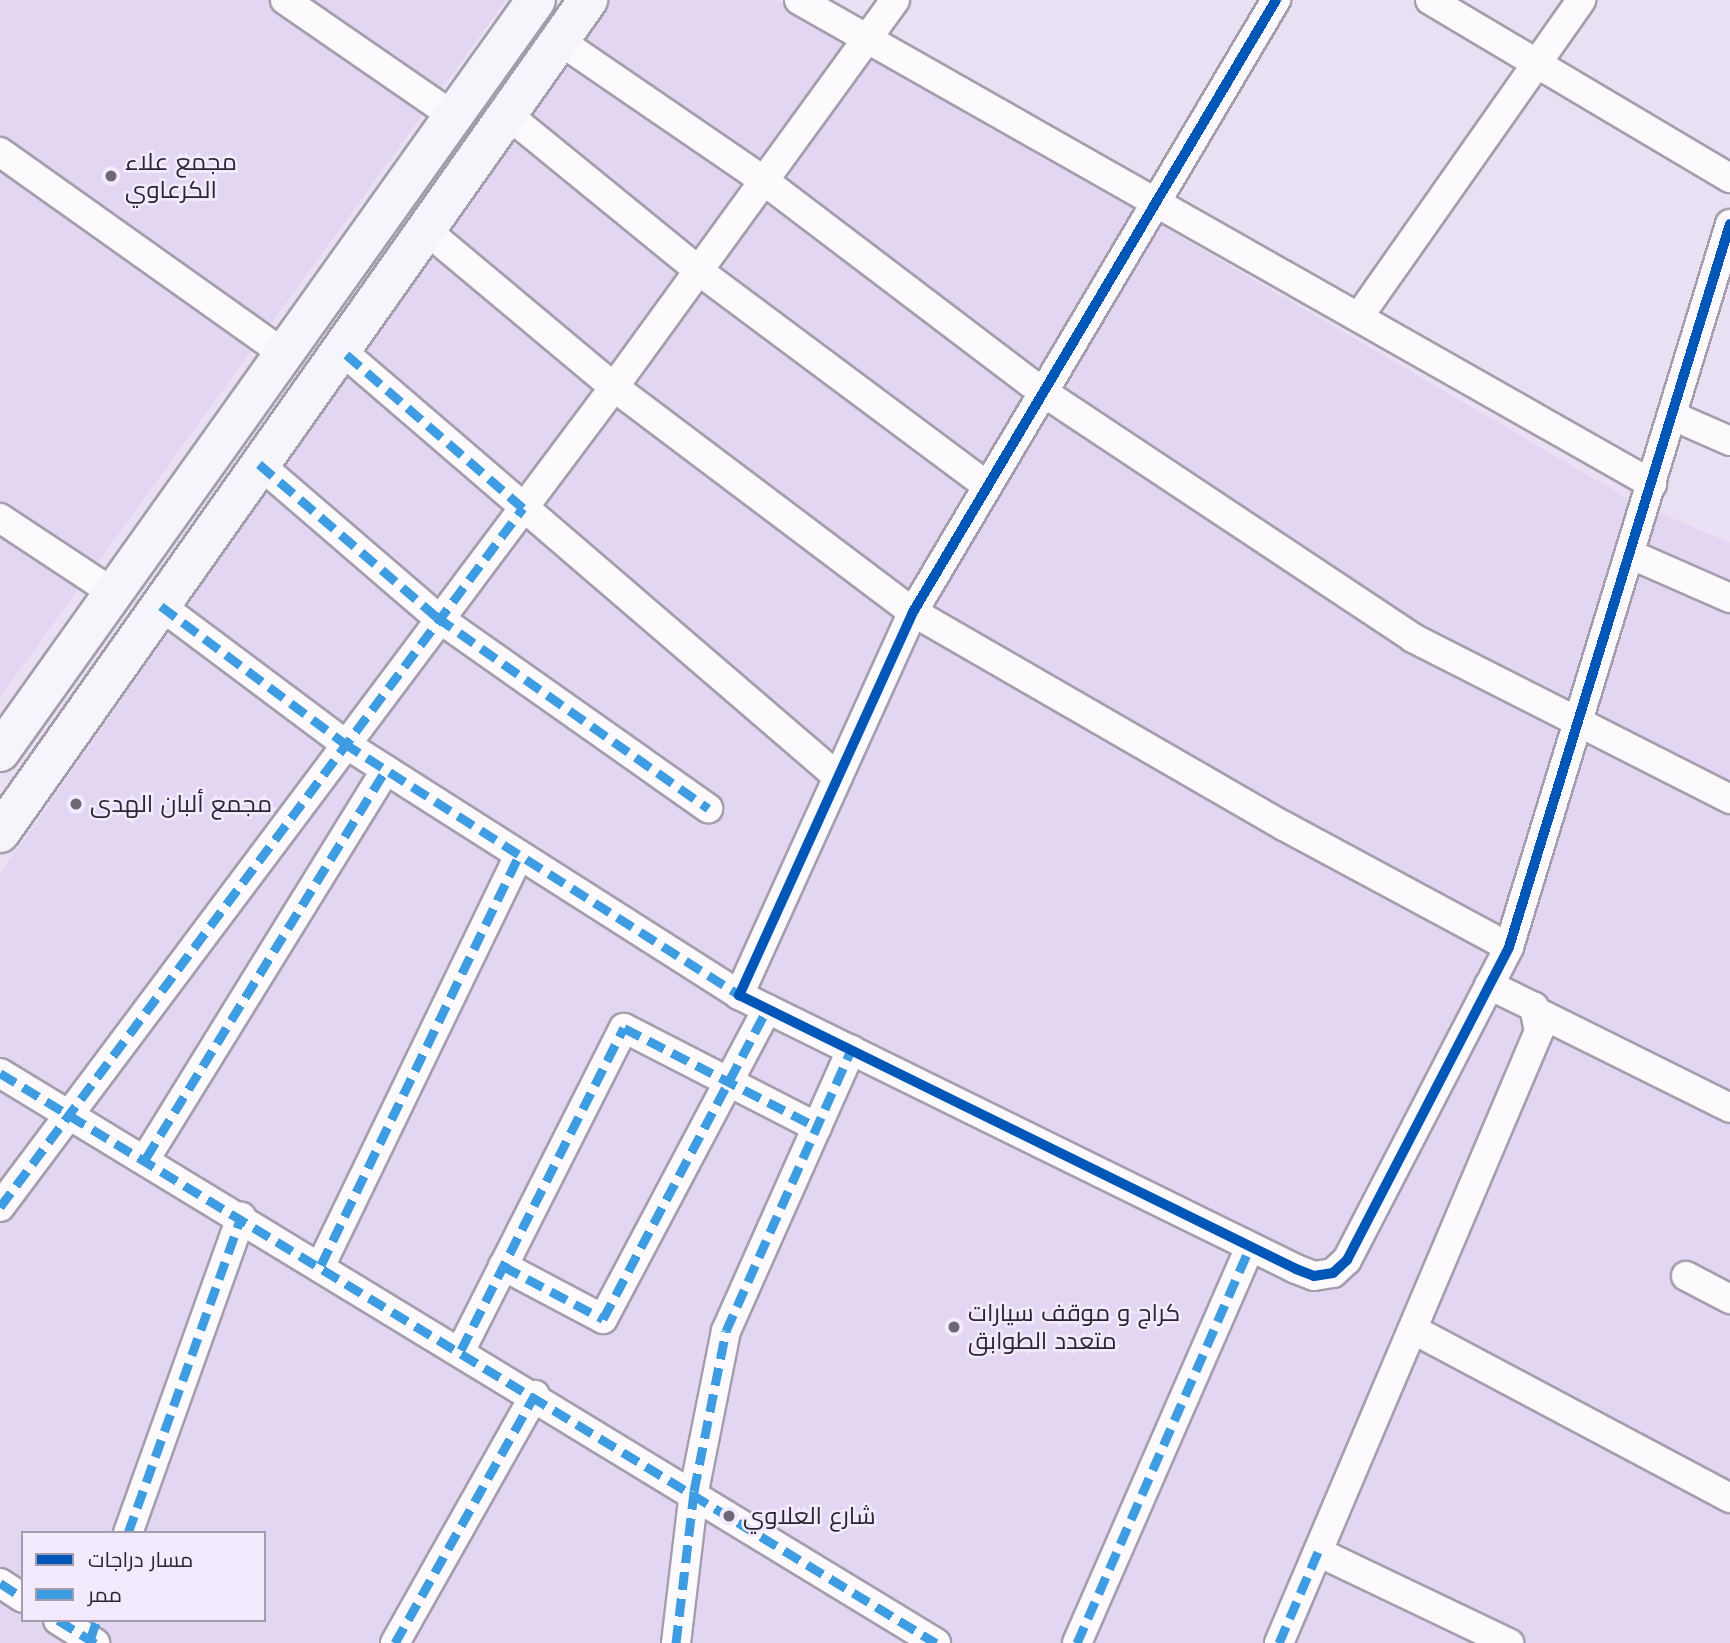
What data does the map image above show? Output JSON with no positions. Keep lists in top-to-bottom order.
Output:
{
  "places": [
    "مجمع علاء الكرعاوي",
    "مجمع ألبان الهدى",
    "كراج و موقف سيارات متعدد الطوابق",
    "شارع العلاوي"
  ],
  "legend": ["مسار دراجات", "ممر"]
}
